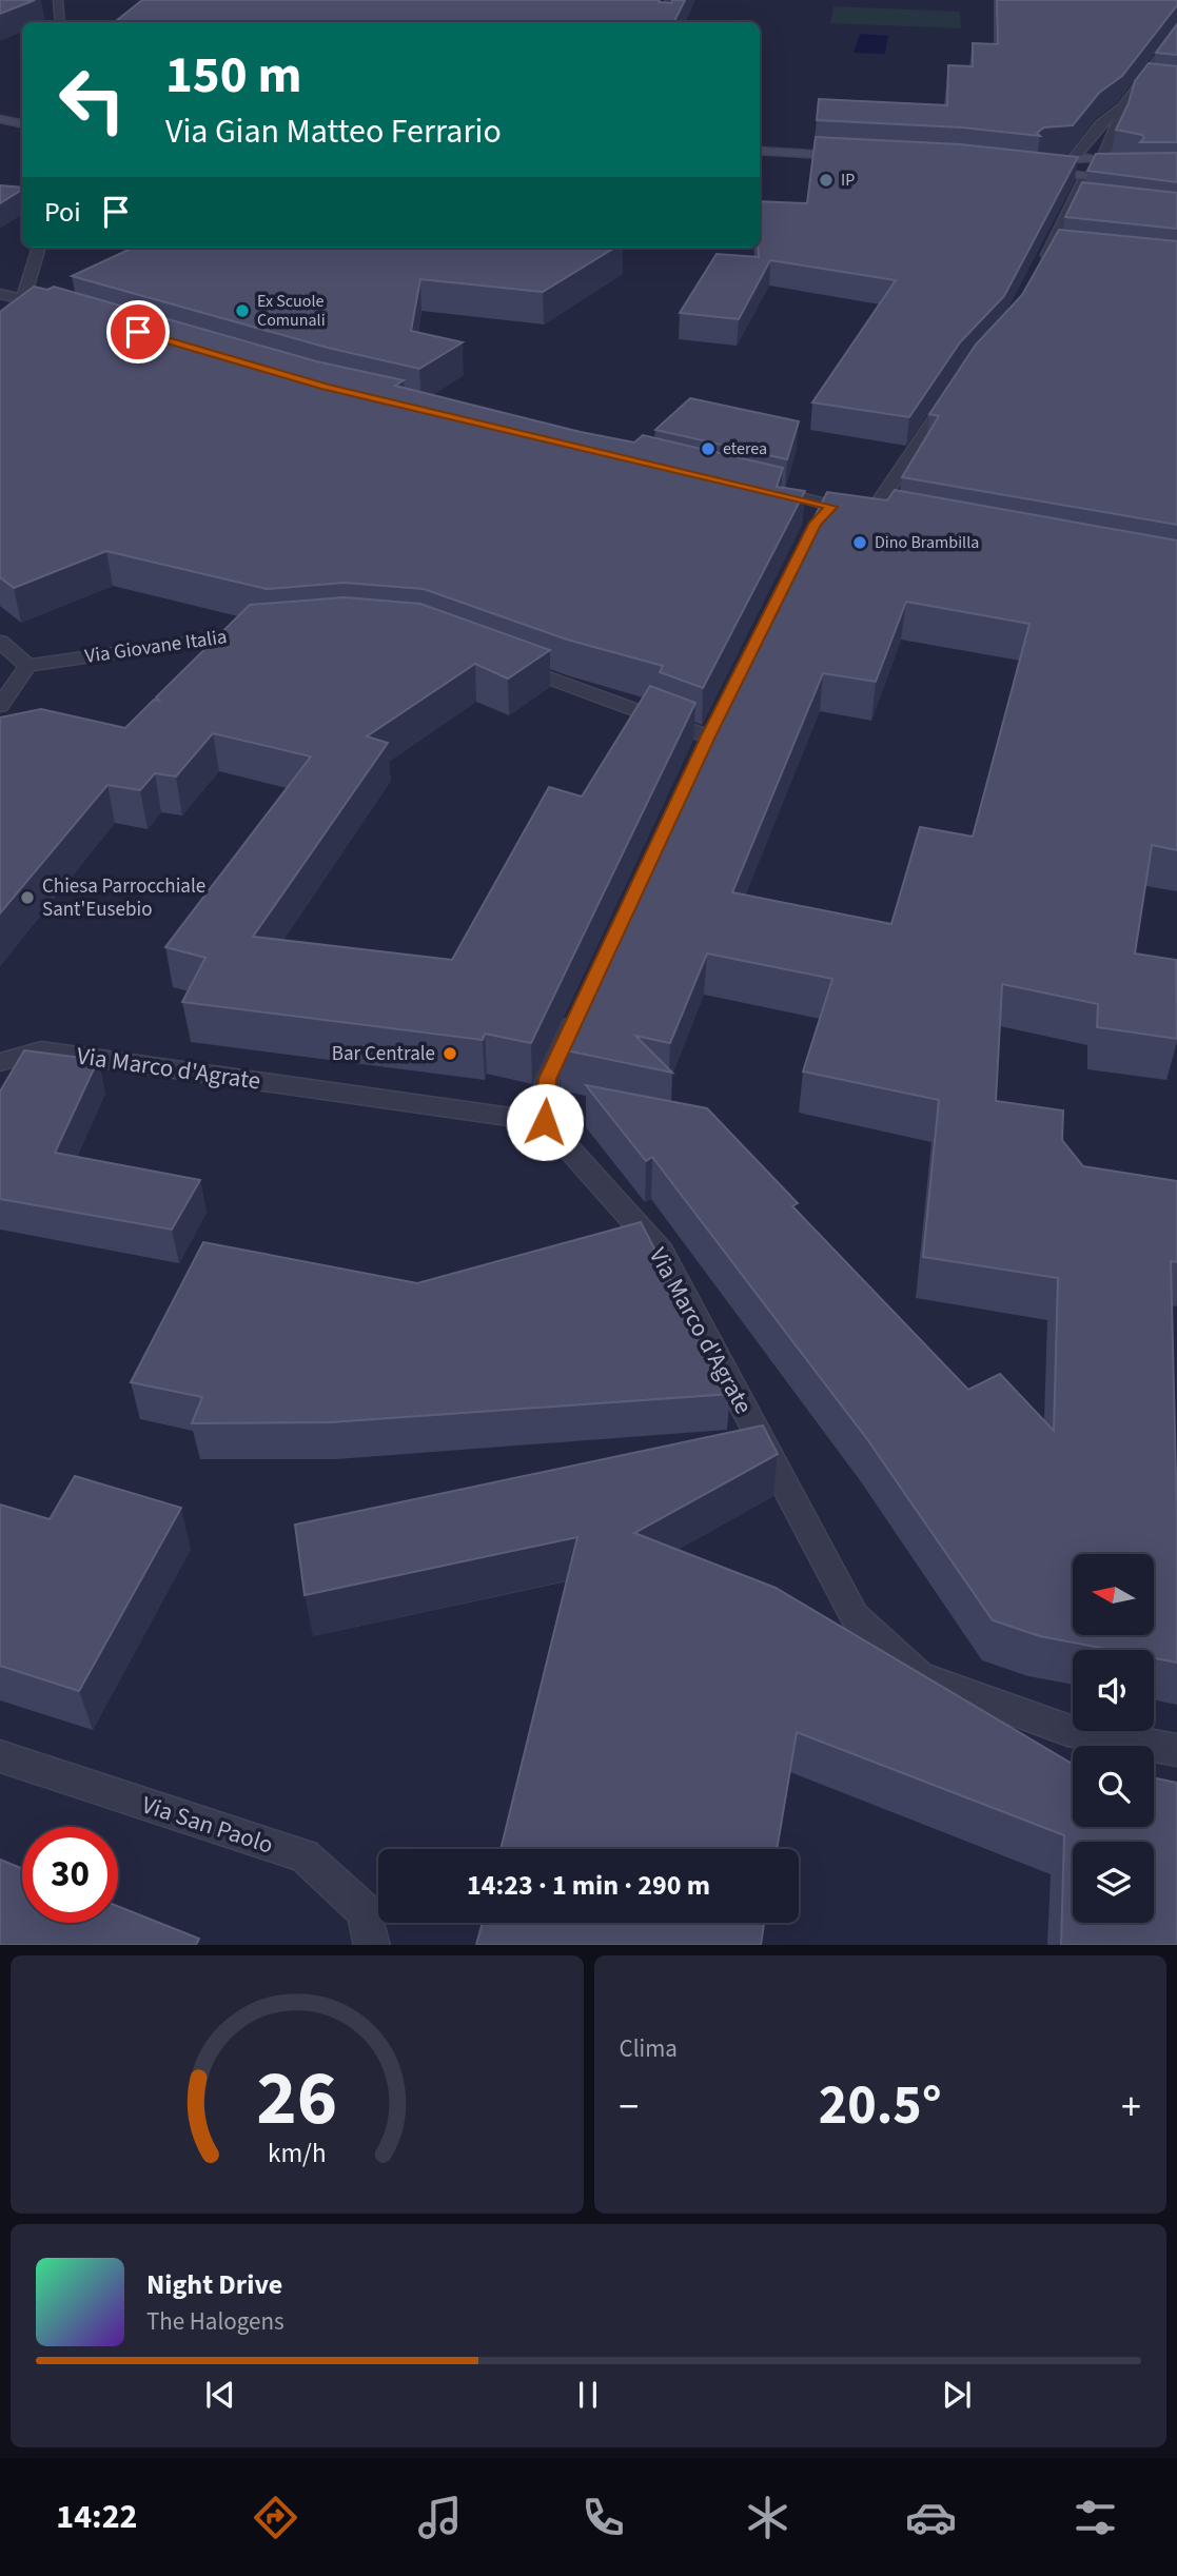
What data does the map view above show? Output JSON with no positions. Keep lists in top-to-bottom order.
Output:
{
  "streets": {
    "street": ["Via Giovane Italia", "Via Marco d'Agrate", "Via San Paolo"]
  },
  "places": [
    "IP",
    "Ex Scuole Comunali",
    "eterea",
    "Dino Brambilla",
    "Chiesa Parrocchiale Sant'Eusebio",
    "Bar Centrale"
  ],
  "north": "left",
  "page": {
    "turn": ["150 m", "Via Gian Matteo Ferrario"],
    "then": "Poi",
    "limit": "30",
    "trip": "14:23 · 1 min · 290 m",
    "tile": "Clima",
    "heat": ["−", "20.5°", "+"],
    "song": ["Night Drive", "The Halogens"],
    "tabs": "14:22",
    "gauge": ["26", "km/h"]
  }
}
